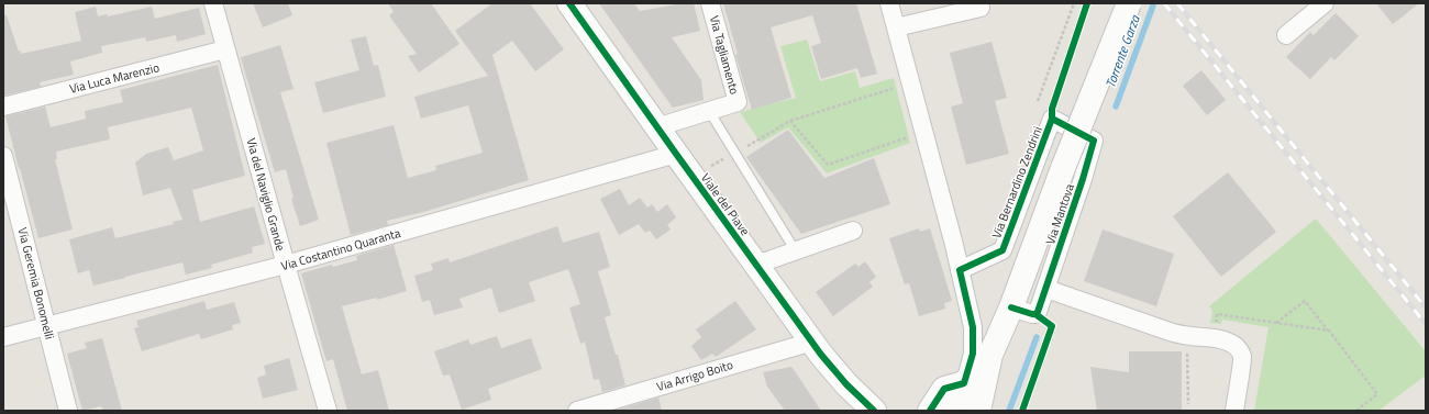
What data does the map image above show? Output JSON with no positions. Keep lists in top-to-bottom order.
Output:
{
  "streets": {
    "main road": ["Viale del Piave"],
    "street": [
      "Via Tagliamento",
      "Via Luca Marenzio",
      "Via Bernardino Zendrini",
      "Via del Naviglio Grande",
      "Via Mantova",
      "Via Costantino Quaranta",
      "Via Geremia Bonomelli",
      "Via Arrigo Boito"
    ]
  },
  "crossings": [
    ["Via Tagliamento", "Viale del Piave"],
    ["Via Luca Marenzio", "Via del Naviglio Grande"],
    ["Via Bernardino Zendrini", "Via Mantova"],
    ["Via del Naviglio Grande", "Via Costantino Quaranta"],
    ["Viale del Piave", "Via Costantino Quaranta"],
    ["Viale del Piave", "Via Arrigo Boito"],
    ["Via Costantino Quaranta", "Via Geremia Bonomelli"]
  ],
  "water": ["Torrente Garza"]
}
